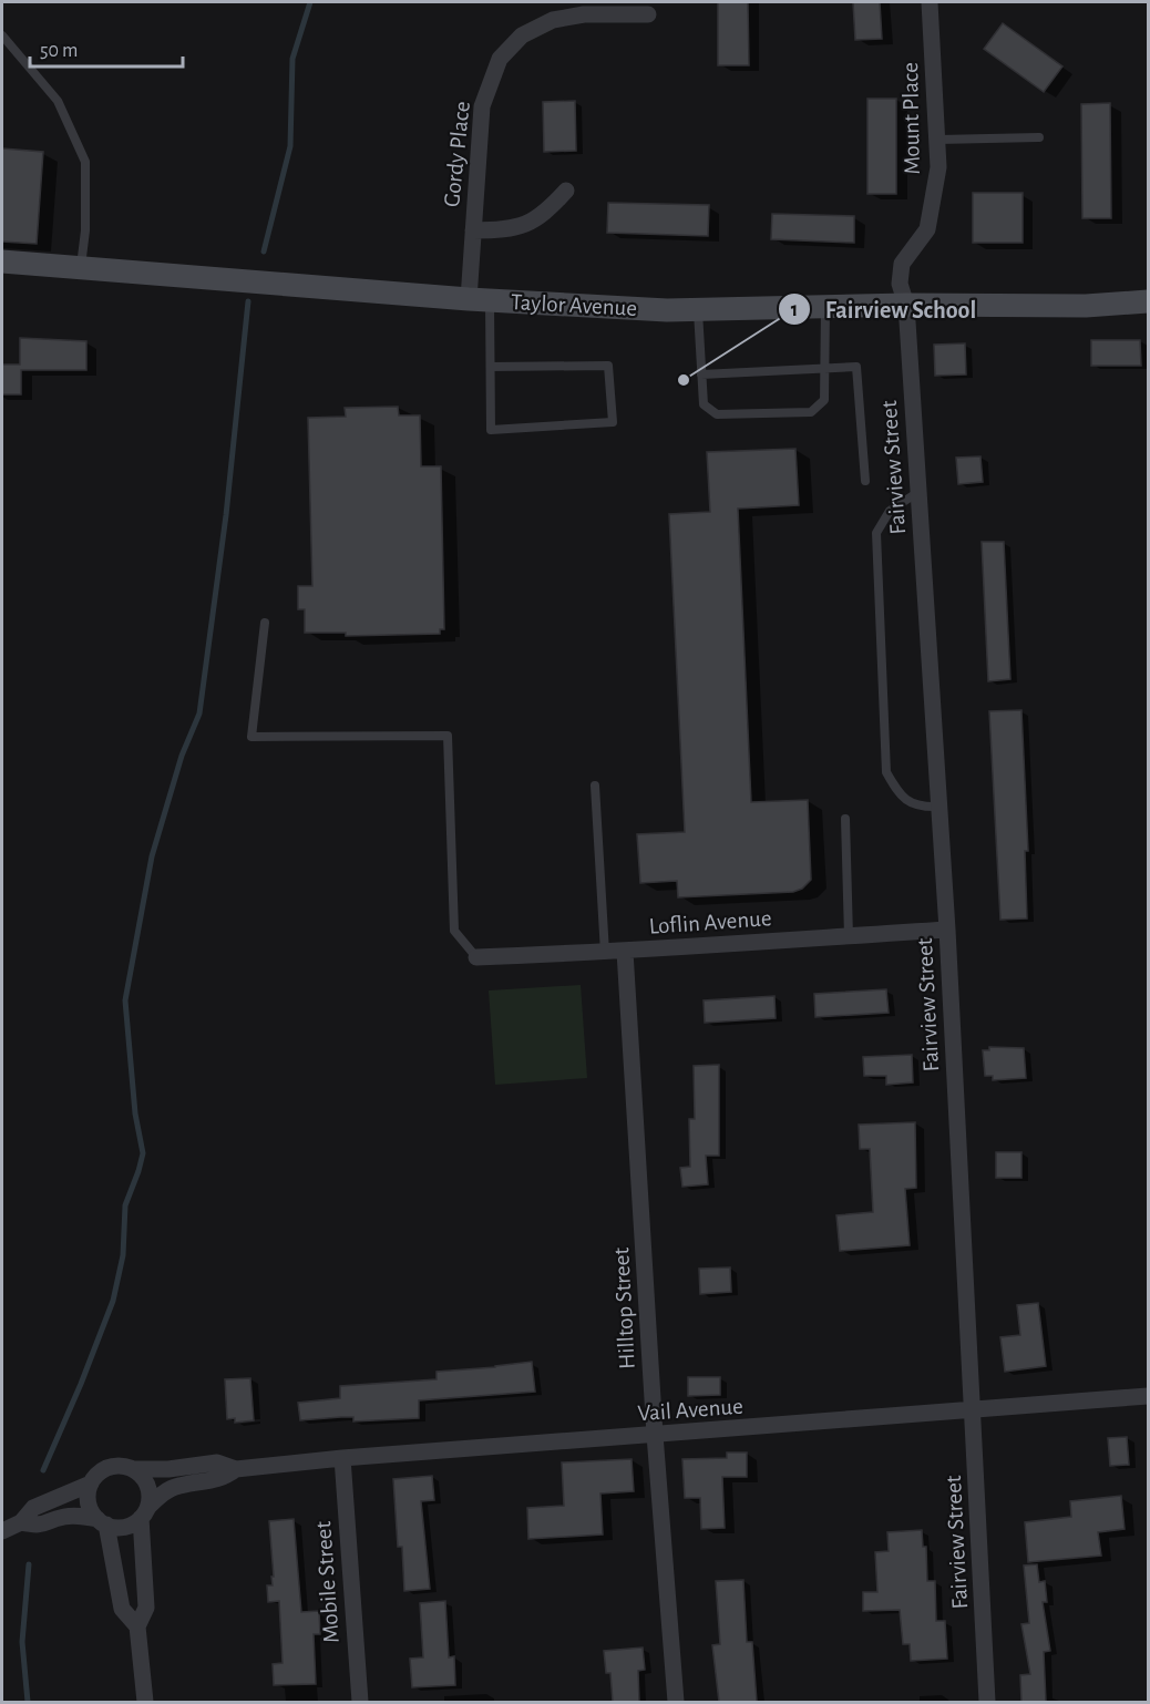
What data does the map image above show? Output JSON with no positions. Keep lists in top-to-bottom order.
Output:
{
  "streets": {
    "street": [
      "Mount Place",
      "Gordy Place",
      "Taylor Avenue",
      "Fairview Street",
      "Loflin Avenue",
      "Hilltop Street",
      "Vail Avenue",
      "Mobile Street"
    ]
  },
  "crossings": [
    ["Mount Place", "Taylor Avenue"],
    ["Mount Place", "Fairview Street"],
    ["Gordy Place", "Taylor Avenue"],
    ["Taylor Avenue", "Fairview Street"],
    ["Fairview Street", "Loflin Avenue"],
    ["Fairview Street", "Vail Avenue"],
    ["Loflin Avenue", "Hilltop Street"],
    ["Hilltop Street", "Vail Avenue"],
    ["Vail Avenue", "Mobile Street"]
  ],
  "places": ["Fairview School"],
  "scale_bar": "50 m"
}
